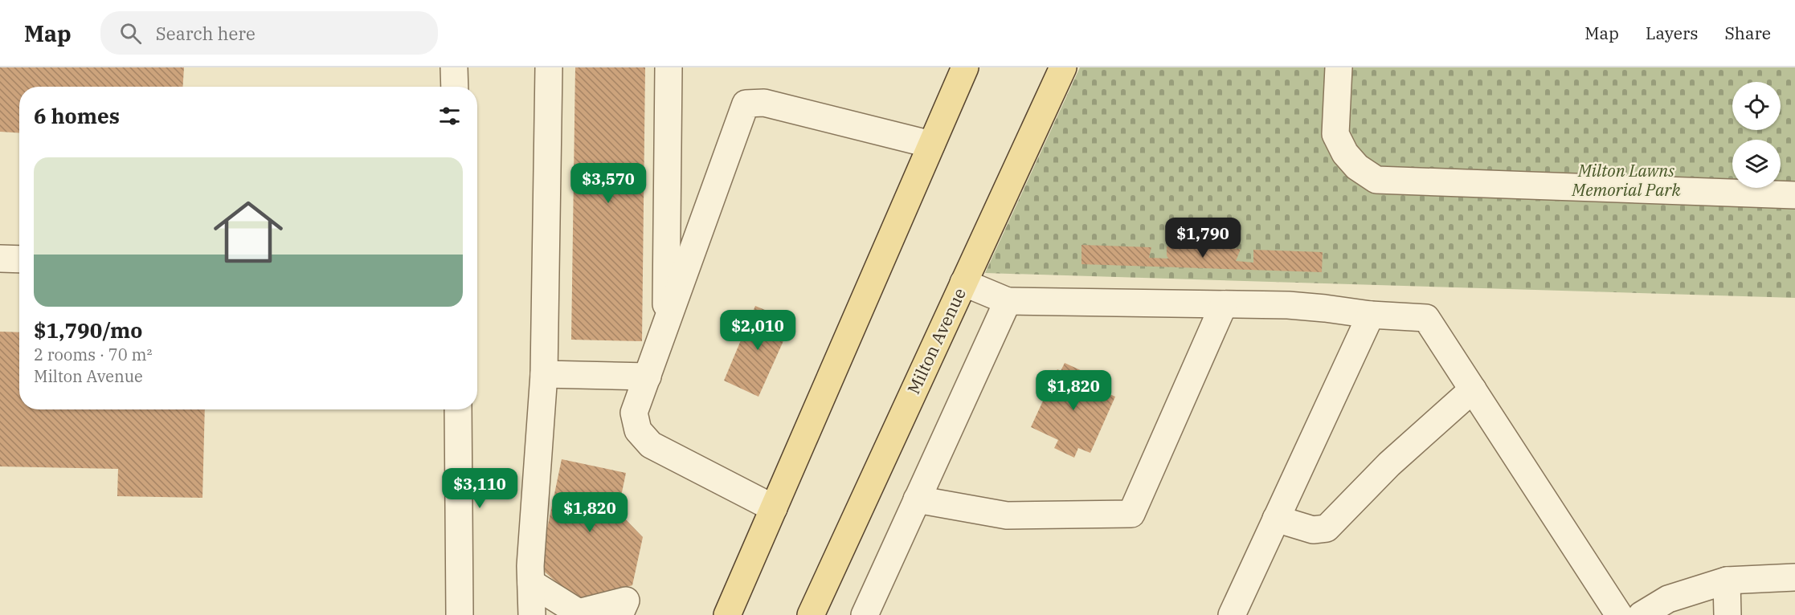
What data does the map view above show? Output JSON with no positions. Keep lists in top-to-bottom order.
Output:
{
  "streets": {
    "main road": ["Milton Avenue"]
  },
  "parks": ["Milton Lawns Memorial Park"],
  "page": {
    "header": "Map",
    "search": "Search here",
    "nav": ["Map", "Layers", "Share"],
    "heading": "6 homes",
    "list": [
      {
        "name": "$1,790/mo",
        "note": "2 rooms · 70 m² · Milton Avenue"
      }
    ],
    "price": [
      "$3,570",
      "$1,790",
      "$2,010",
      "$1,820",
      "$3,110",
      "$1,820"
    ]
  }
}
